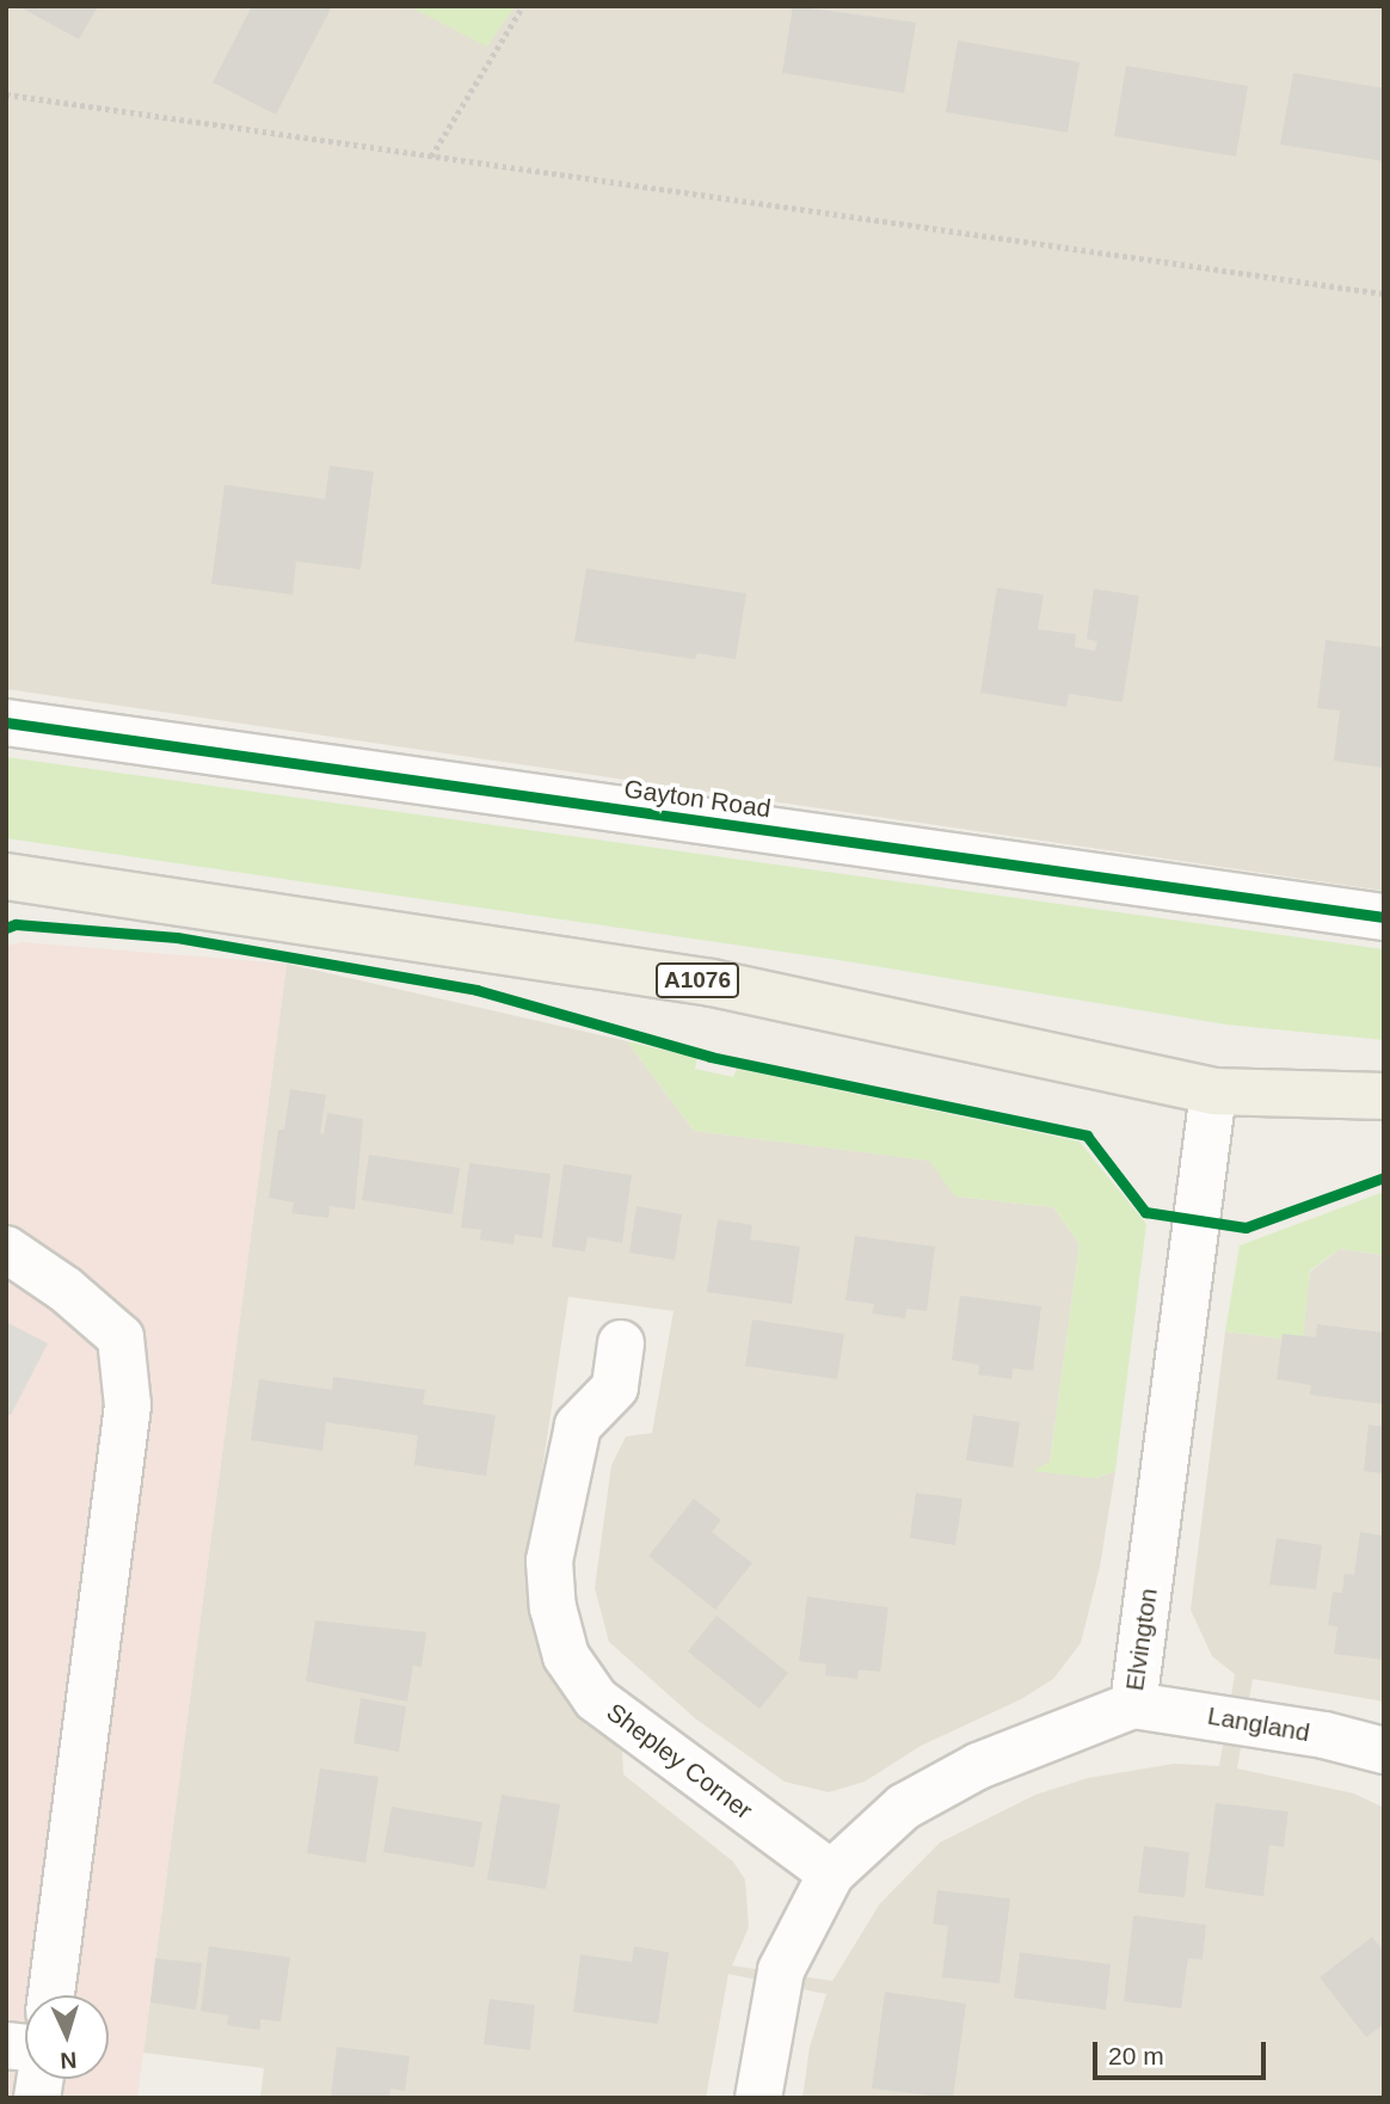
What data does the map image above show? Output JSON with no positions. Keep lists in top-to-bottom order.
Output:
{
  "streets": {
    "main road": ["A1076"],
    "street": [
      "Gayton Road",
      "Elvington",
      "Langland",
      "Shepley Corner"
    ]
  },
  "crossings": [
    ["A1076", "Elvington"],
    ["Elvington", "Langland"],
    ["Elvington", "Shepley Corner"]
  ],
  "scale_bar": "20 m",
  "north": "bottom"
}
